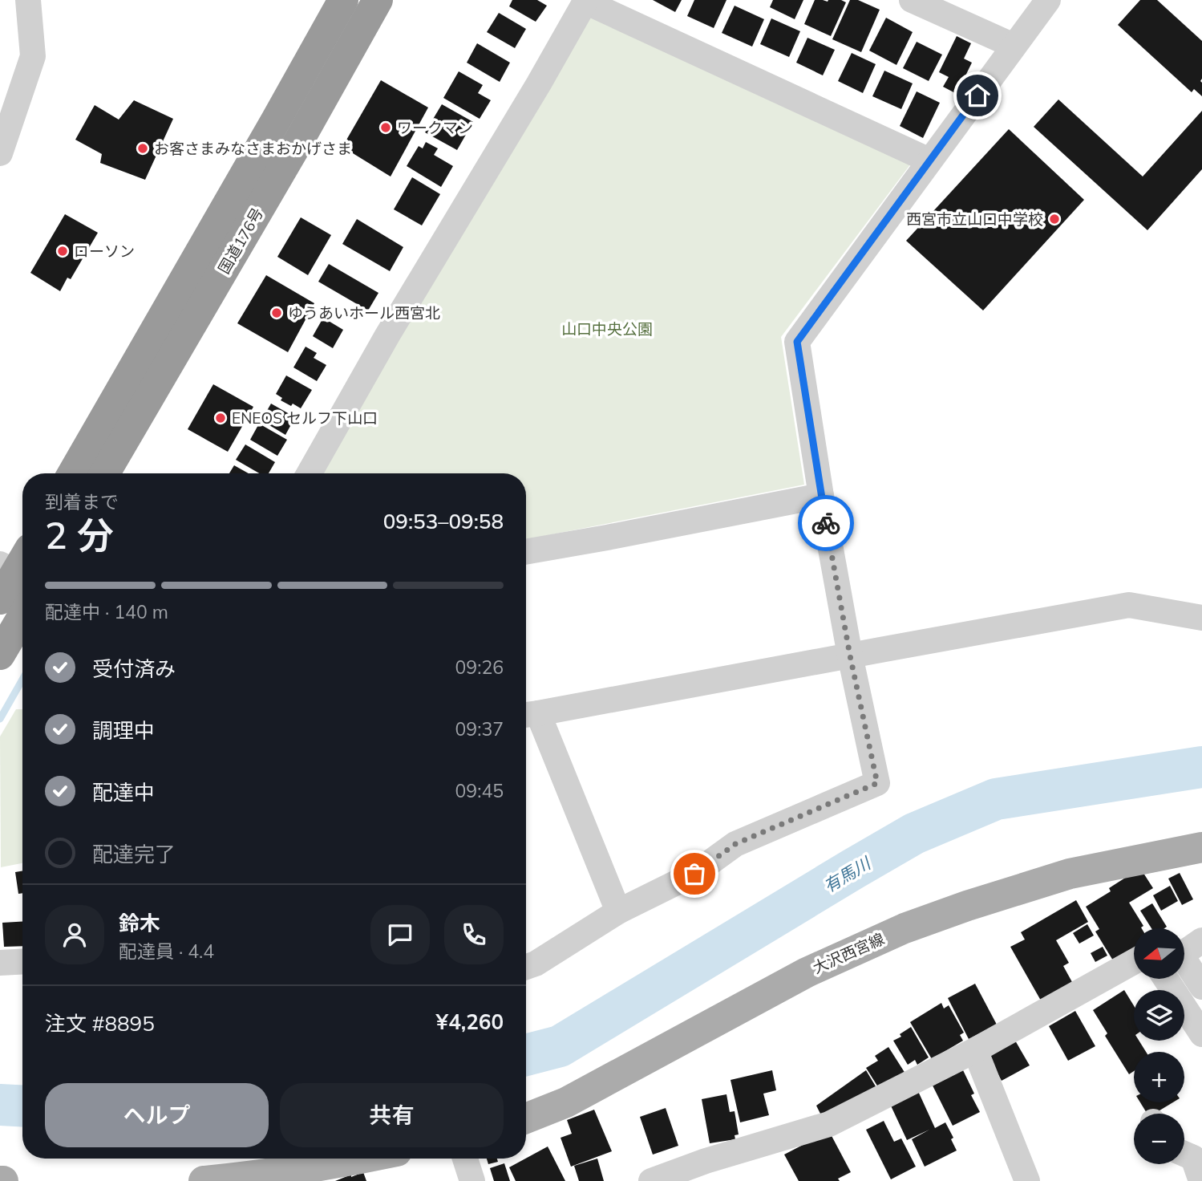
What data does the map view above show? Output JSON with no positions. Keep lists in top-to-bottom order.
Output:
{
  "streets": {
    "highway": ["国道176号"],
    "main road": ["大沢西宮線"]
  },
  "water": ["有馬川"],
  "parks": ["山口中央公園"],
  "places": [
    "ワークマン",
    "お客さまみなさまおかげさま",
    "西宮市立山口中学校",
    "ローソン",
    "ゆうあいホール西宮北",
    "ENEOS セルフ下山口"
  ],
  "north": "left",
  "page": {
    "heading": ["2 分", "到着まで", "09:53–09:58"],
    "panel": [
      "鈴木",
      "配達員 · 4.4",
      "注文 #8895",
      "¥4,260"
    ],
    "bar": "配達中 · 140 m",
    "list": [
      ["受付済み", "09:26"],
      ["調理中", "09:37"],
      ["配達中", "09:45"],
      "配達完了"
    ],
    "map_buttons": ["+", "−"],
    "buttons": ["ヘルプ", "共有"]
  }
}
